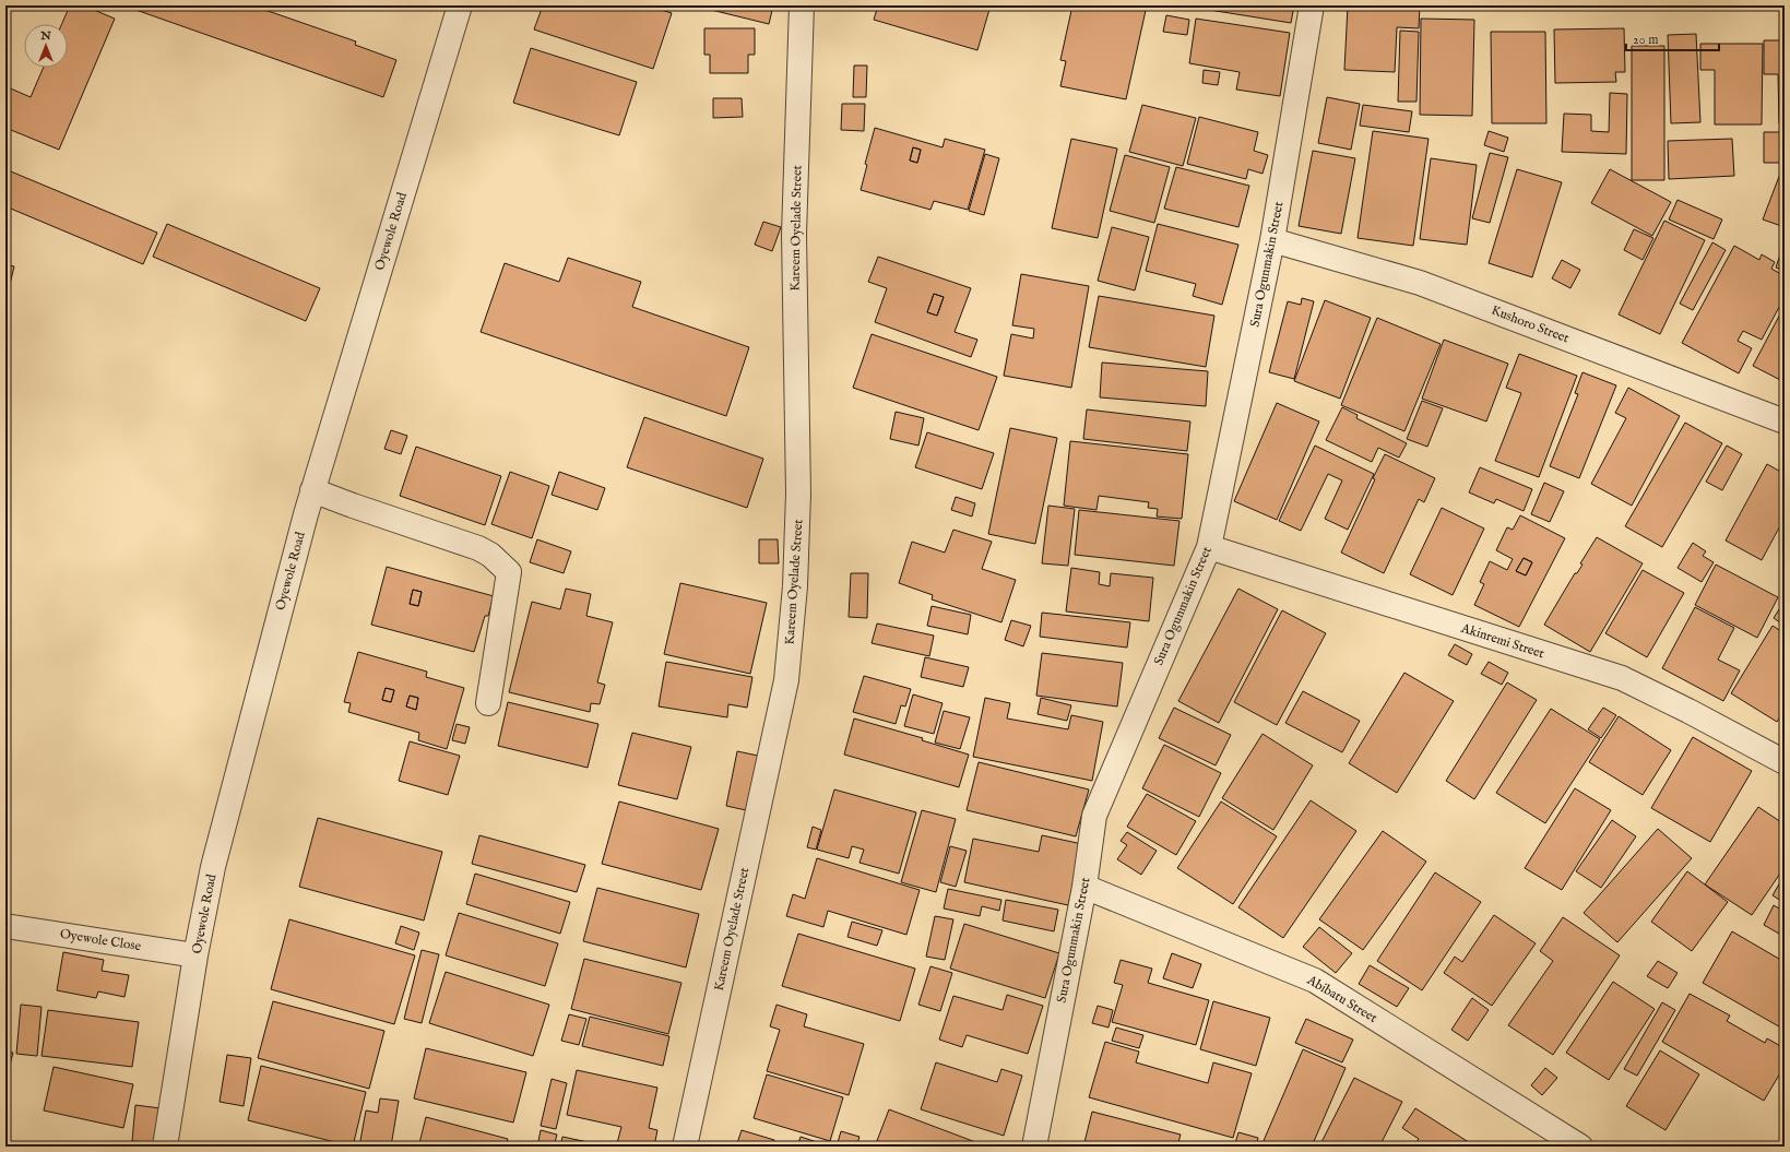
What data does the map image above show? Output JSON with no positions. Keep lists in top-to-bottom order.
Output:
{
  "streets": {
    "street": [
      "Kareem Oyelade Street",
      "Oyewole Road",
      "Sura Ogunmakin Street",
      "Kushoro Street",
      "Akinremi Street",
      "Oyewole Close",
      "Abibatu Street"
    ]
  },
  "crossings": [
    ["Oyewole Road", "Oyewole Close"],
    ["Sura Ogunmakin Street", "Kushoro Street"],
    ["Sura Ogunmakin Street", "Akinremi Street"],
    ["Sura Ogunmakin Street", "Abibatu Street"]
  ],
  "scale_bar": "20 m",
  "north": "top"
}
